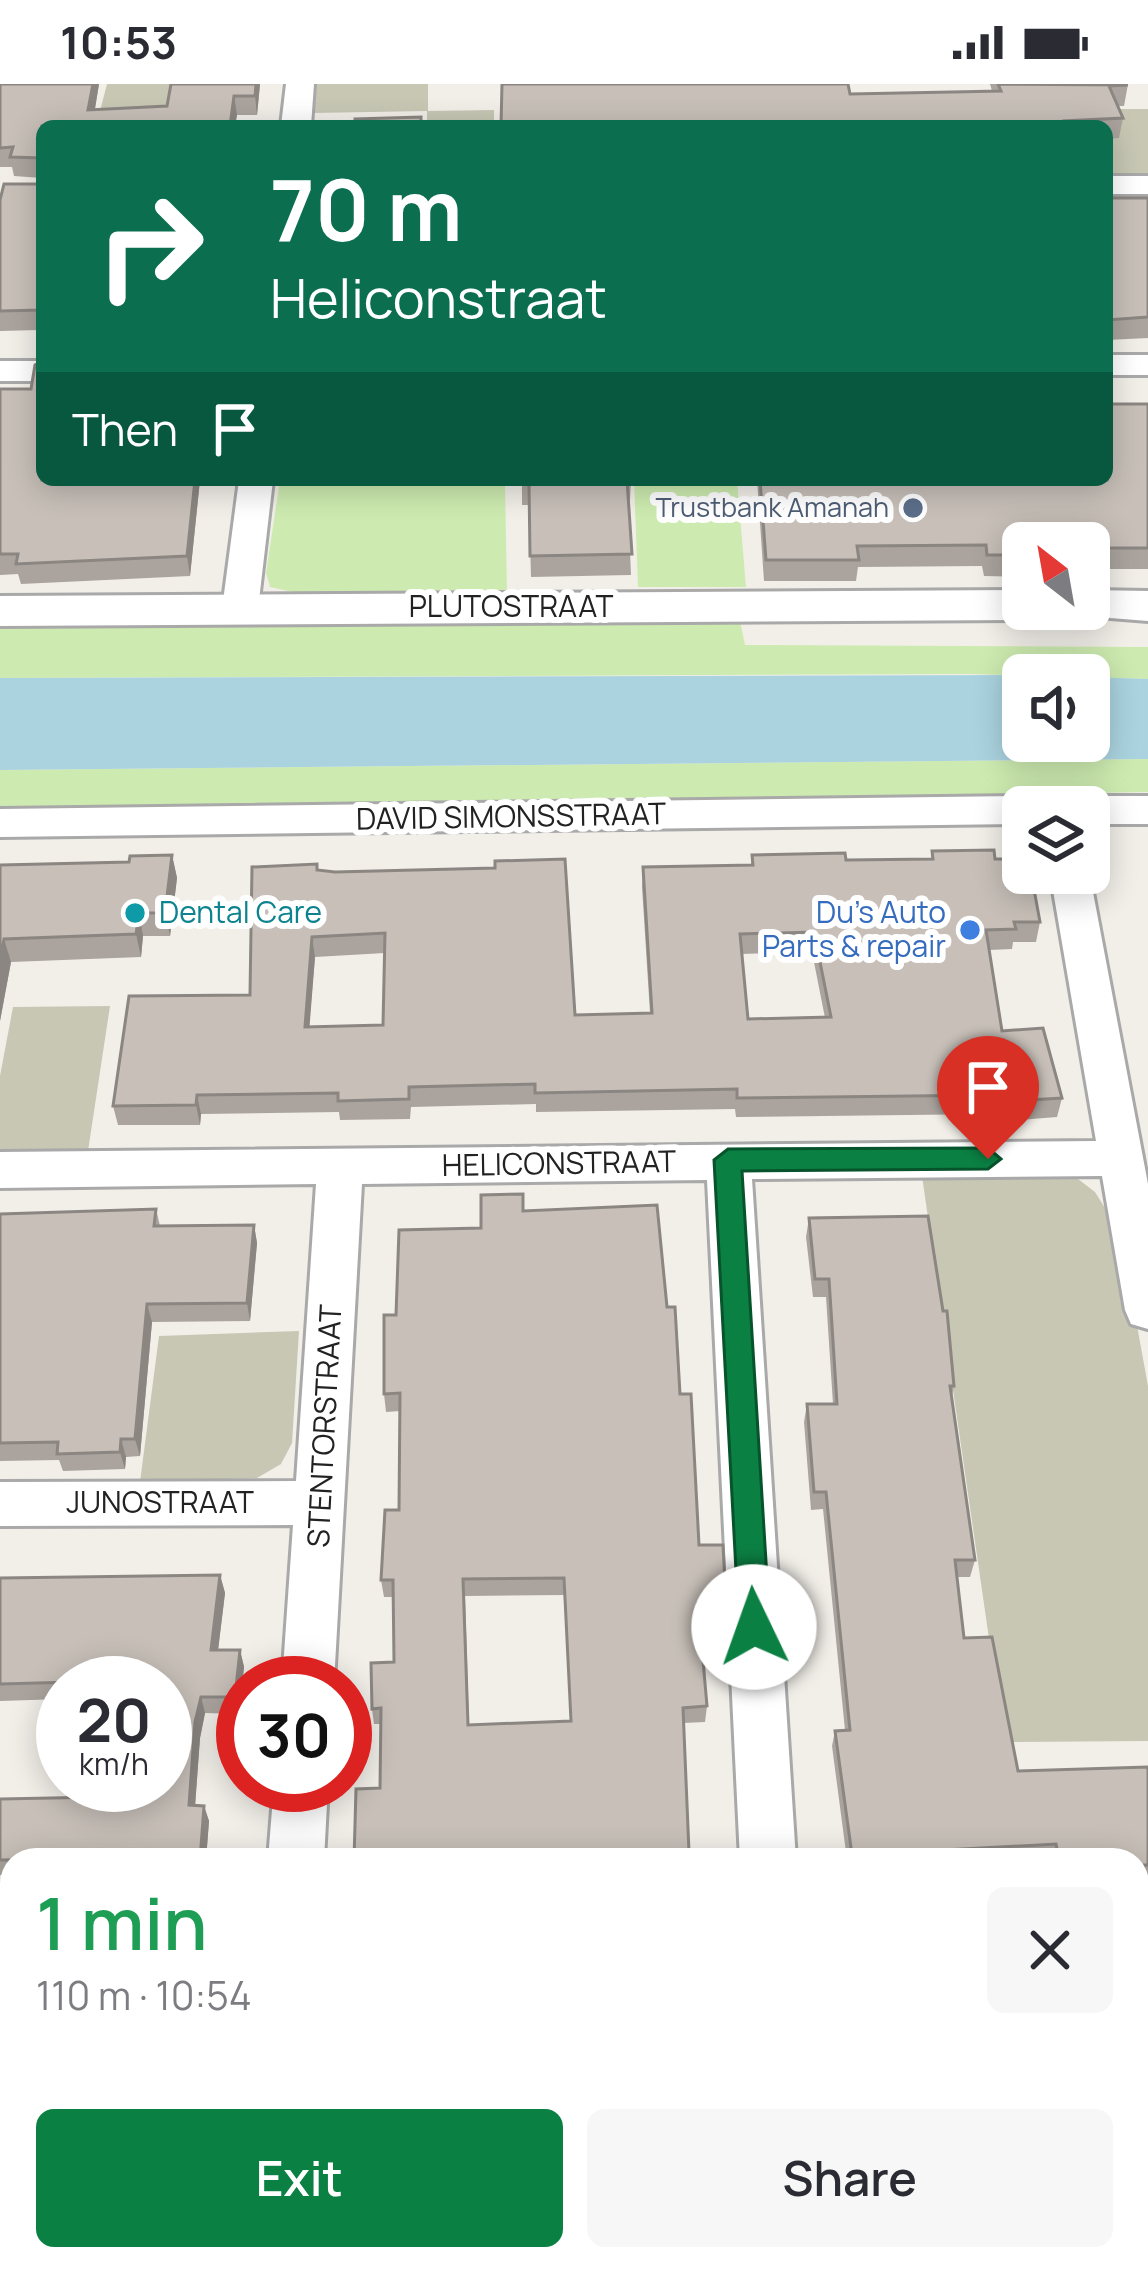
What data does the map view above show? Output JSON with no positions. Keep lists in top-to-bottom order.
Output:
{
  "streets": {
    "street": [
      "PLUTOSTRAAT",
      "DAVID SIMONSSTRAAT",
      "HELICONSTRAAT",
      "STENTORSTRAAT",
      "JUNOSTRAAT"
    ]
  },
  "crossings": [
    ["HELICONSTRAAT", "STENTORSTRAAT"],
    ["STENTORSTRAAT", "JUNOSTRAAT"]
  ],
  "places": ["Trustbank Amanah", "Dental Care", "Du's Auto Parts & repair"],
  "north": "top left",
  "page": {
    "status": "10:53",
    "turn": ["70 m", "Heliconstraat"],
    "then": "Then",
    "speed": "20 km/h",
    "limit": "30",
    "heading": ["1 min", "110 m · 10:54"],
    "buttons": ["Exit", "Share"]
  }
}
